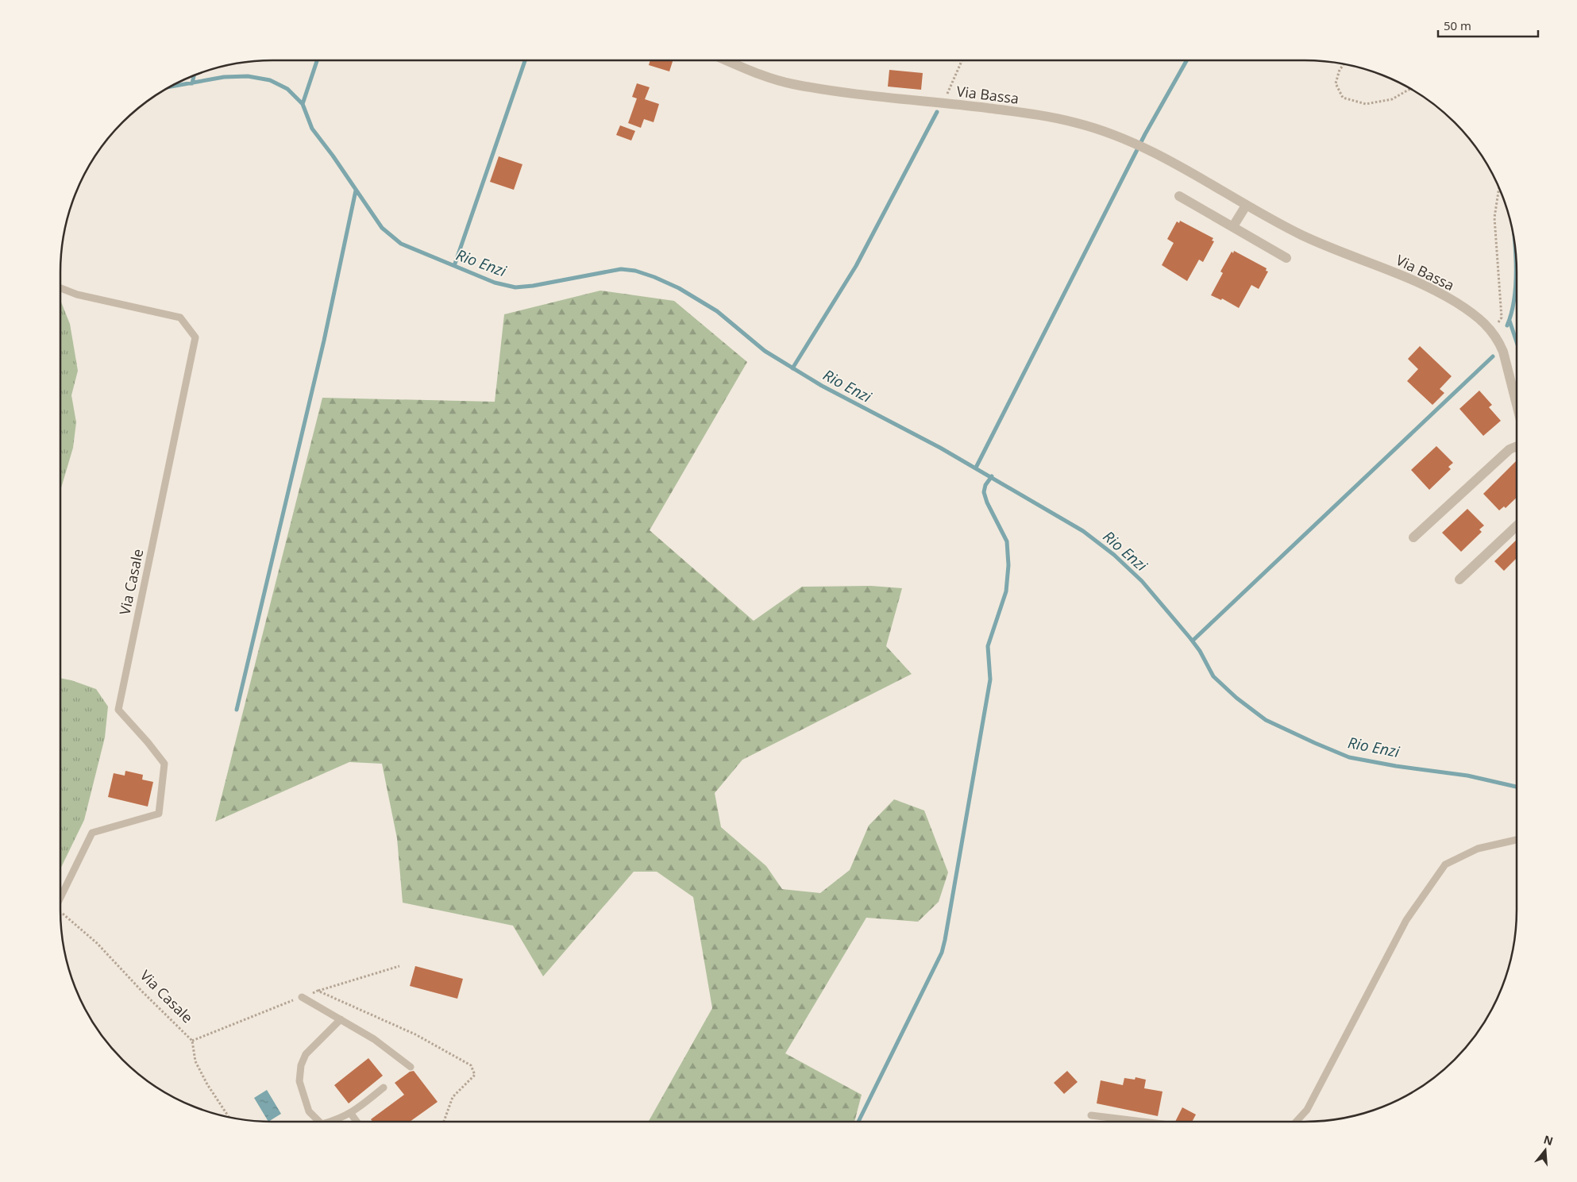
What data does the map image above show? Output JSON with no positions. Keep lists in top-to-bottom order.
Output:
{
  "streets": {
    "street": ["Via Bassa"],
    "lane": ["Via Casale"]
  },
  "water": ["Rio Enzi"],
  "scale_bar": "50 m",
  "north": "top"
}
